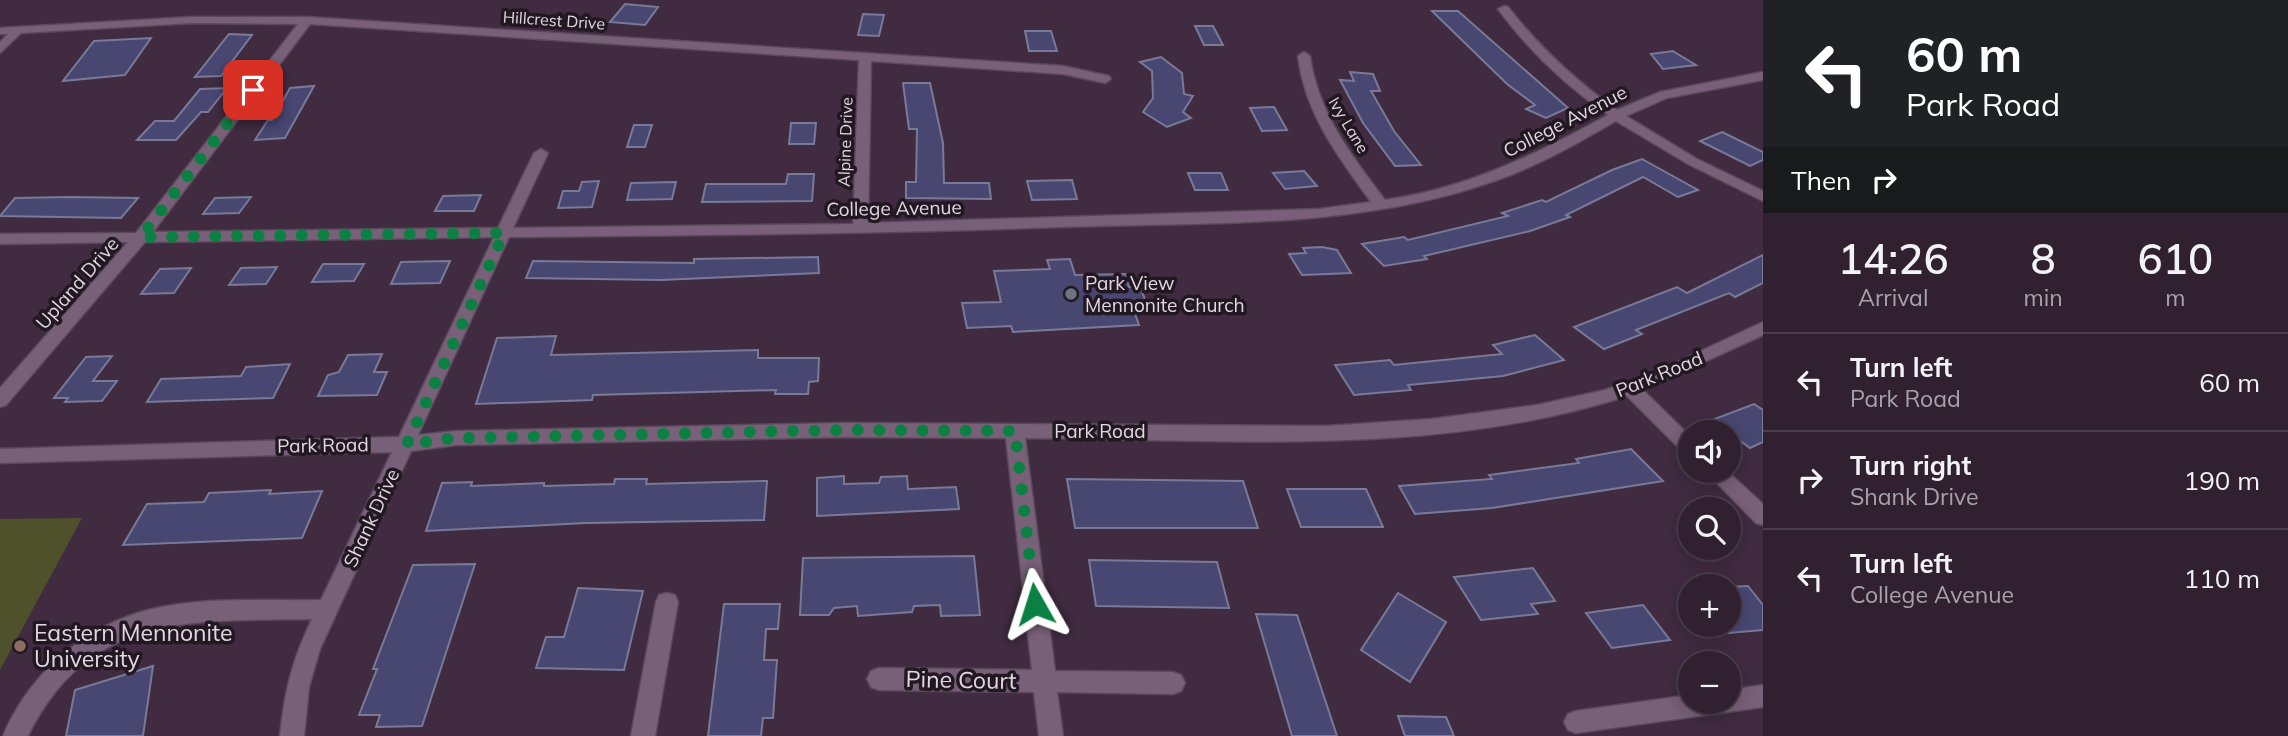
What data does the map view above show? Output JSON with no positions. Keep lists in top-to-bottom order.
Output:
{
  "streets": {
    "street": [
      "Hillcrest Drive",
      "College Avenue",
      "Ivy Lane",
      "Alpine Drive",
      "Upland Drive",
      "Park Road",
      "Shank Drive",
      "Pine Court"
    ]
  },
  "crossings": [
    ["Hillcrest Drive", "Alpine Drive"],
    ["Hillcrest Drive", "Upland Drive"],
    ["College Avenue", "Ivy Lane"],
    ["College Avenue", "Alpine Drive"],
    ["College Avenue", "Upland Drive"],
    ["College Avenue", "Shank Drive"],
    ["Park Road", "Shank Drive"]
  ],
  "places": ["Park View Mennonite Church", "Eastern Mennonite University"],
  "page": {
    "turn": ["60 m", "Park Road"],
    "then": "Then",
    "eta": [
      "14:26",
      "Arrival",
      "8",
      "min",
      "610",
      "m"
    ],
    "list": [
      {
        "name": "Turn left",
        "note": "Park Road",
        "value": "60 m"
      },
      {
        "name": "Turn right",
        "note": "Shank Drive",
        "value": "190 m"
      },
      {
        "name": "Turn left",
        "note": "College Avenue",
        "value": "110 m"
      }
    ],
    "map_buttons": ["+", "−"]
  }
}
